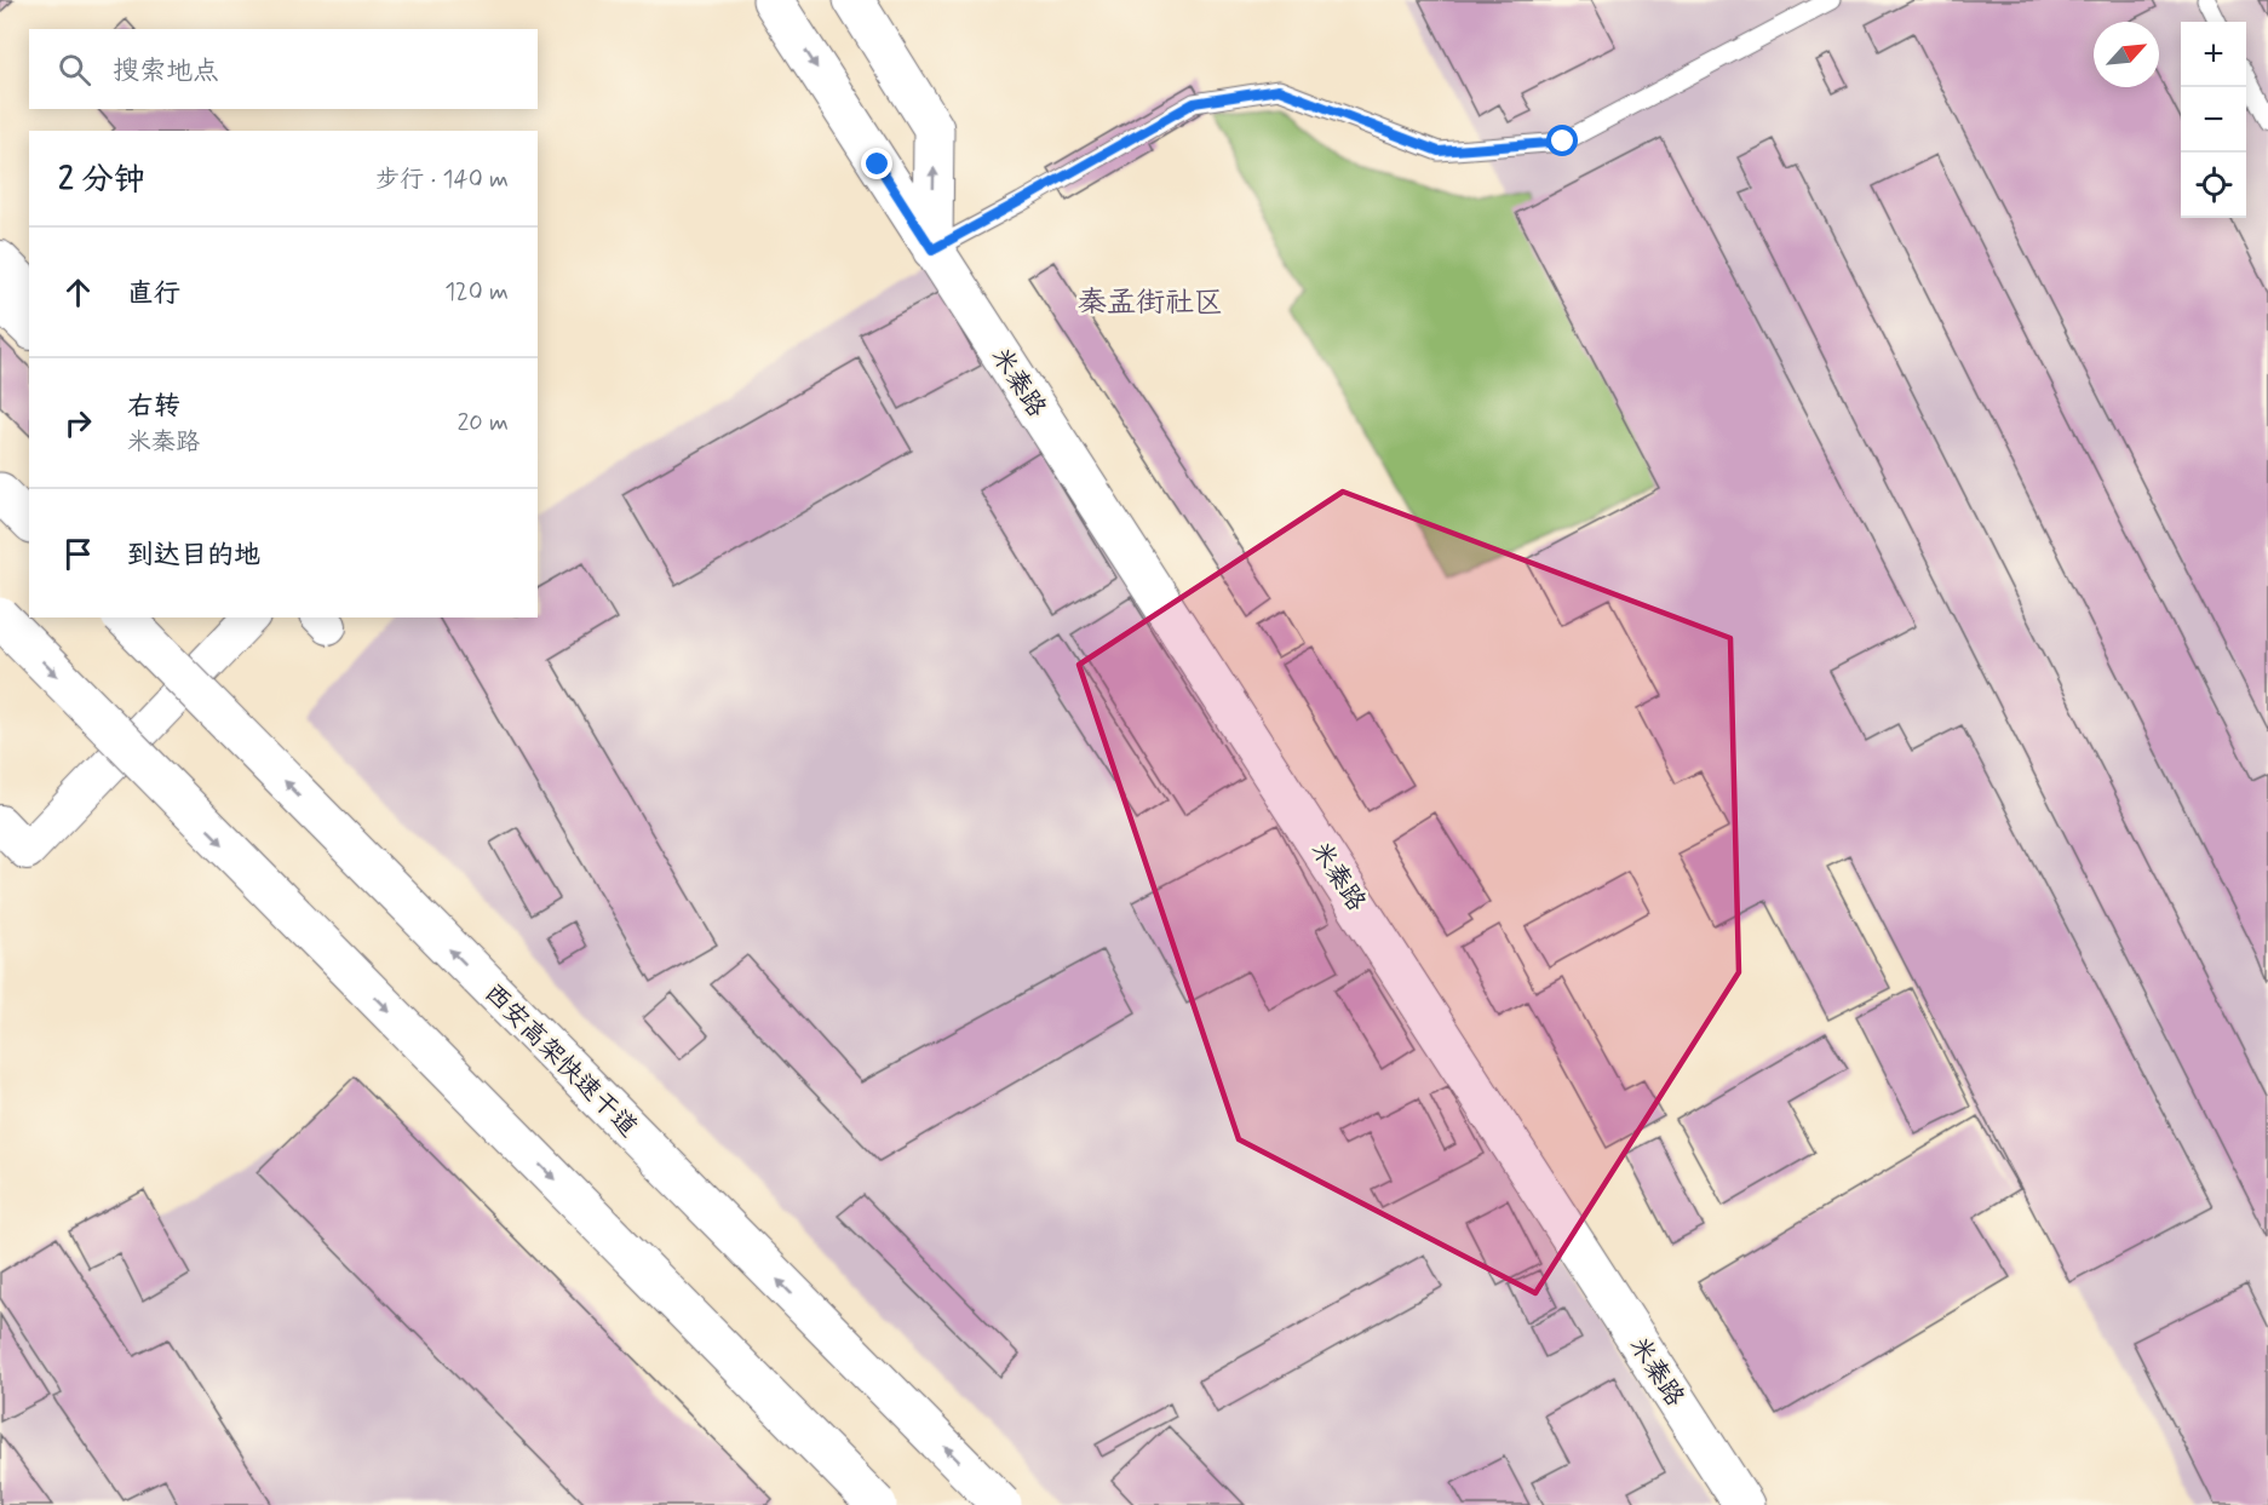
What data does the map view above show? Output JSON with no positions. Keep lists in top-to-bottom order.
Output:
{
  "streets": {
    "main road": ["米秦路", "西安高架快速干道"]
  },
  "districts": ["秦孟街社区"],
  "north": "top right",
  "page": {
    "map_buttons": ["+", "−"],
    "search": "搜索地点",
    "heading": ["2 分钟", "步行 · 140 m"],
    "list": [
      ["直行", "120 m"],
      ["右转", "米秦路", "20 m"],
      "到达目的地"
    ]
  }
}
